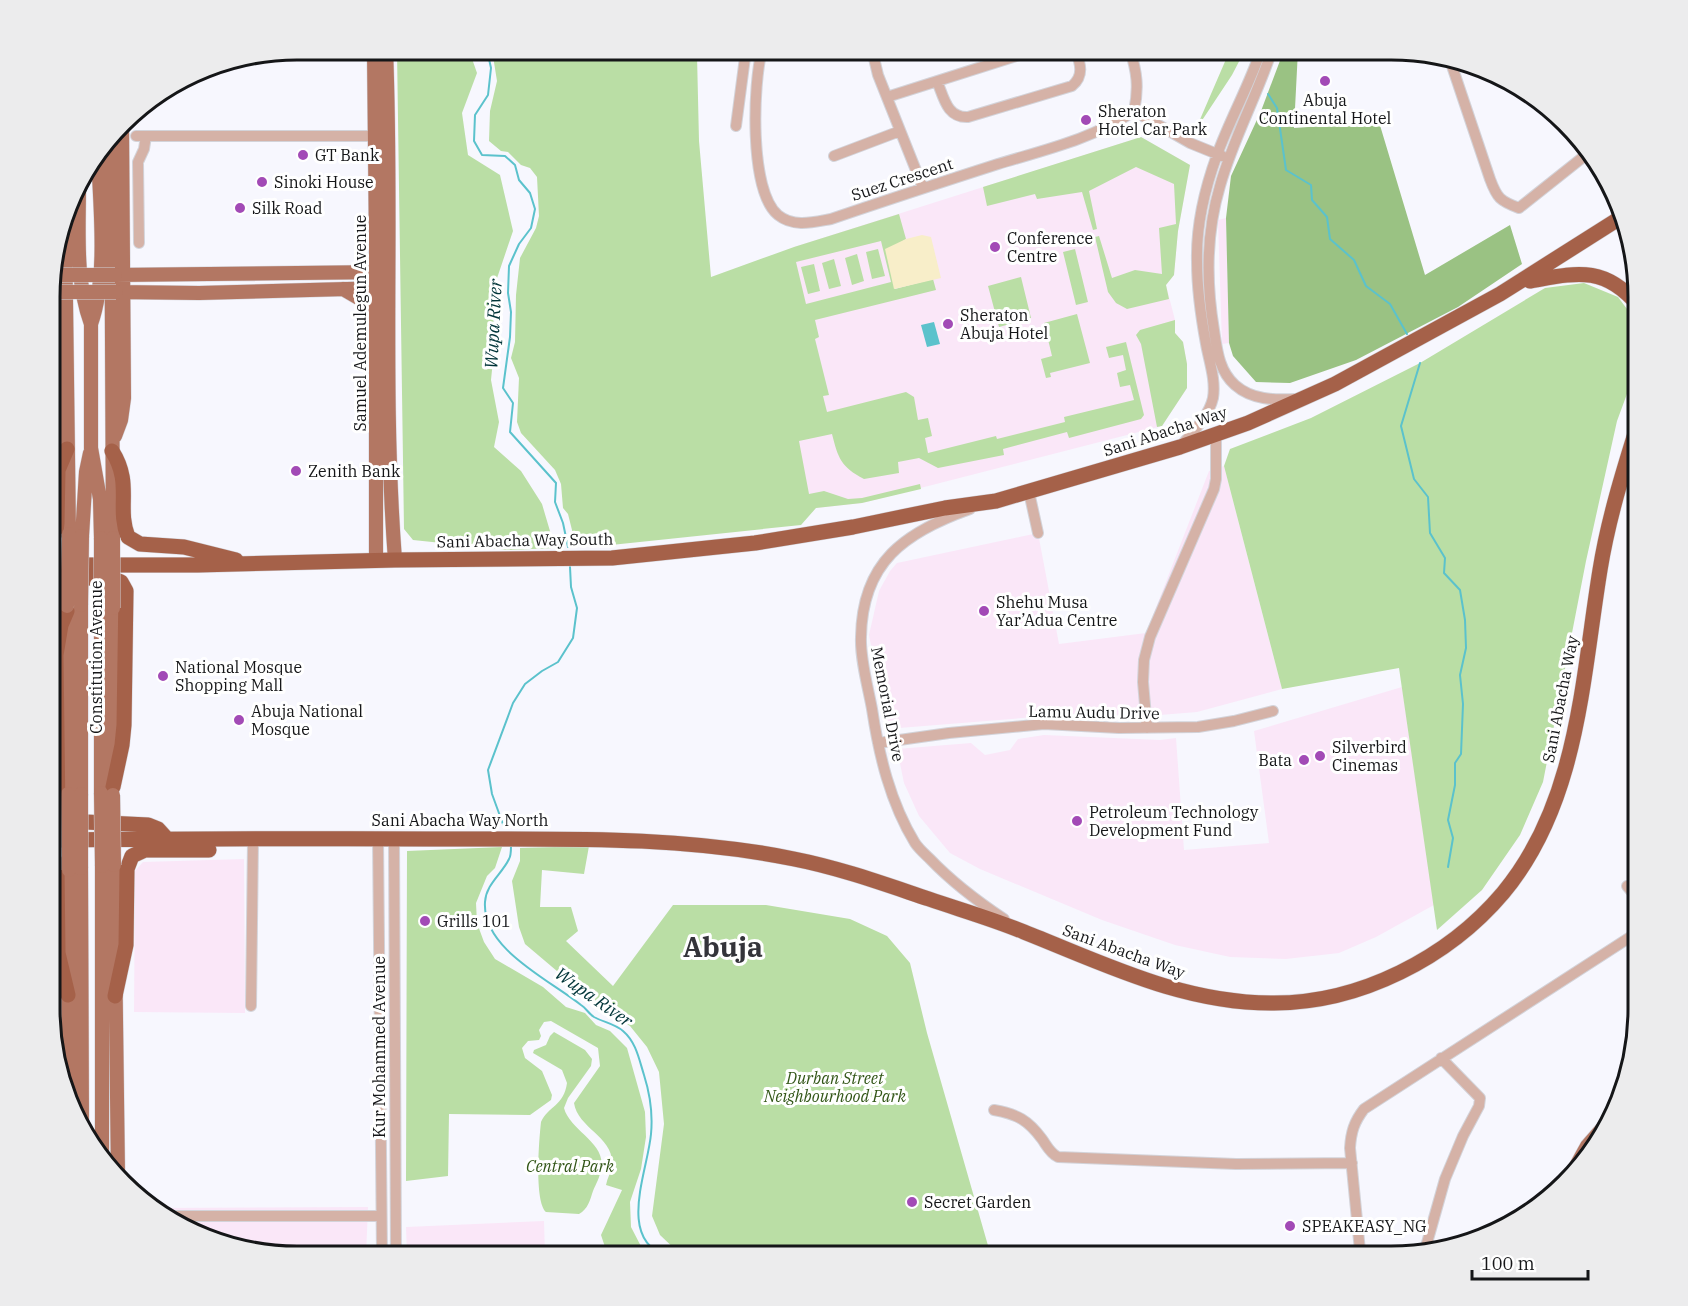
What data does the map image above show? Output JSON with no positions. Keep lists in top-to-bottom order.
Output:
{
  "streets": {
    "highway": ["Sani Abacha Way", "Sani Abacha Way South", "Sani Abacha Way North"],
    "main road": ["Samuel Ademulegun Avenue", "Constitution Avenue"],
    "street": [
      "Suez Crescent",
      "Memorial Drive",
      "Lamu Audu Drive",
      "Kur Mohammed Avenue"
    ]
  },
  "crossings": [
    ["Samuel Ademulegun Avenue", "Sani Abacha Way South"],
    ["Sani Abacha Way", "Sani Abacha Way South"],
    ["Sani Abacha Way", "Memorial Drive"],
    ["Sani Abacha Way", "Sani Abacha Way North"],
    ["Sani Abacha Way South", "Memorial Drive"],
    ["Memorial Drive", "Lamu Audu Drive"],
    ["Sani Abacha Way North", "Kur Mohammed Avenue"]
  ],
  "districts": ["Abuja"],
  "water": ["Wupa River"],
  "parks": ["Durban Street Neighbourhood Park", "Central Park"],
  "places": [
    "Abuja Continental Hotel",
    "Sheraton Hotel Car Park",
    "GT Bank",
    "Sinoki House",
    "Silk Road",
    "Conference Centre",
    "Sheraton Abuja Hotel",
    "Zenith Bank",
    "Shehu Musa Yar’Adua Centre",
    "National Mosque Shopping Mall",
    "Abuja National Mosque",
    "Silverbird Cinemas",
    "Bata",
    "Petroleum Technology Development Fund",
    "Grills 101",
    "Secret Garden",
    "SPEAKEASY_NG"
  ],
  "scale_bar": "100 m"
}
